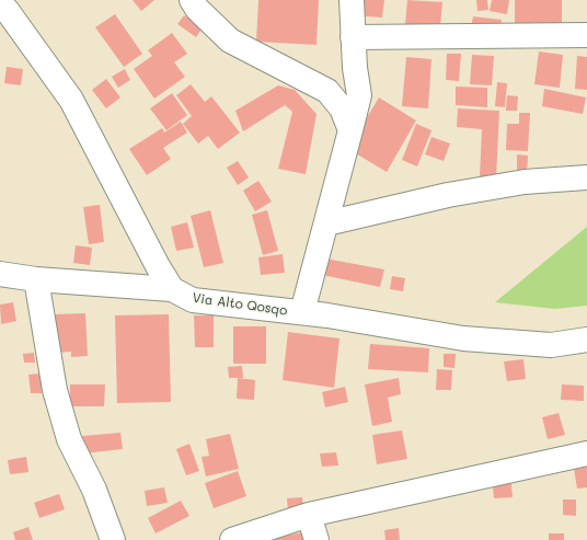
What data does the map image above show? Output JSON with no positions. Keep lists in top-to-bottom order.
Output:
{
  "streets": {
    "street": ["Via Alto Qosqo"]
  }
}
